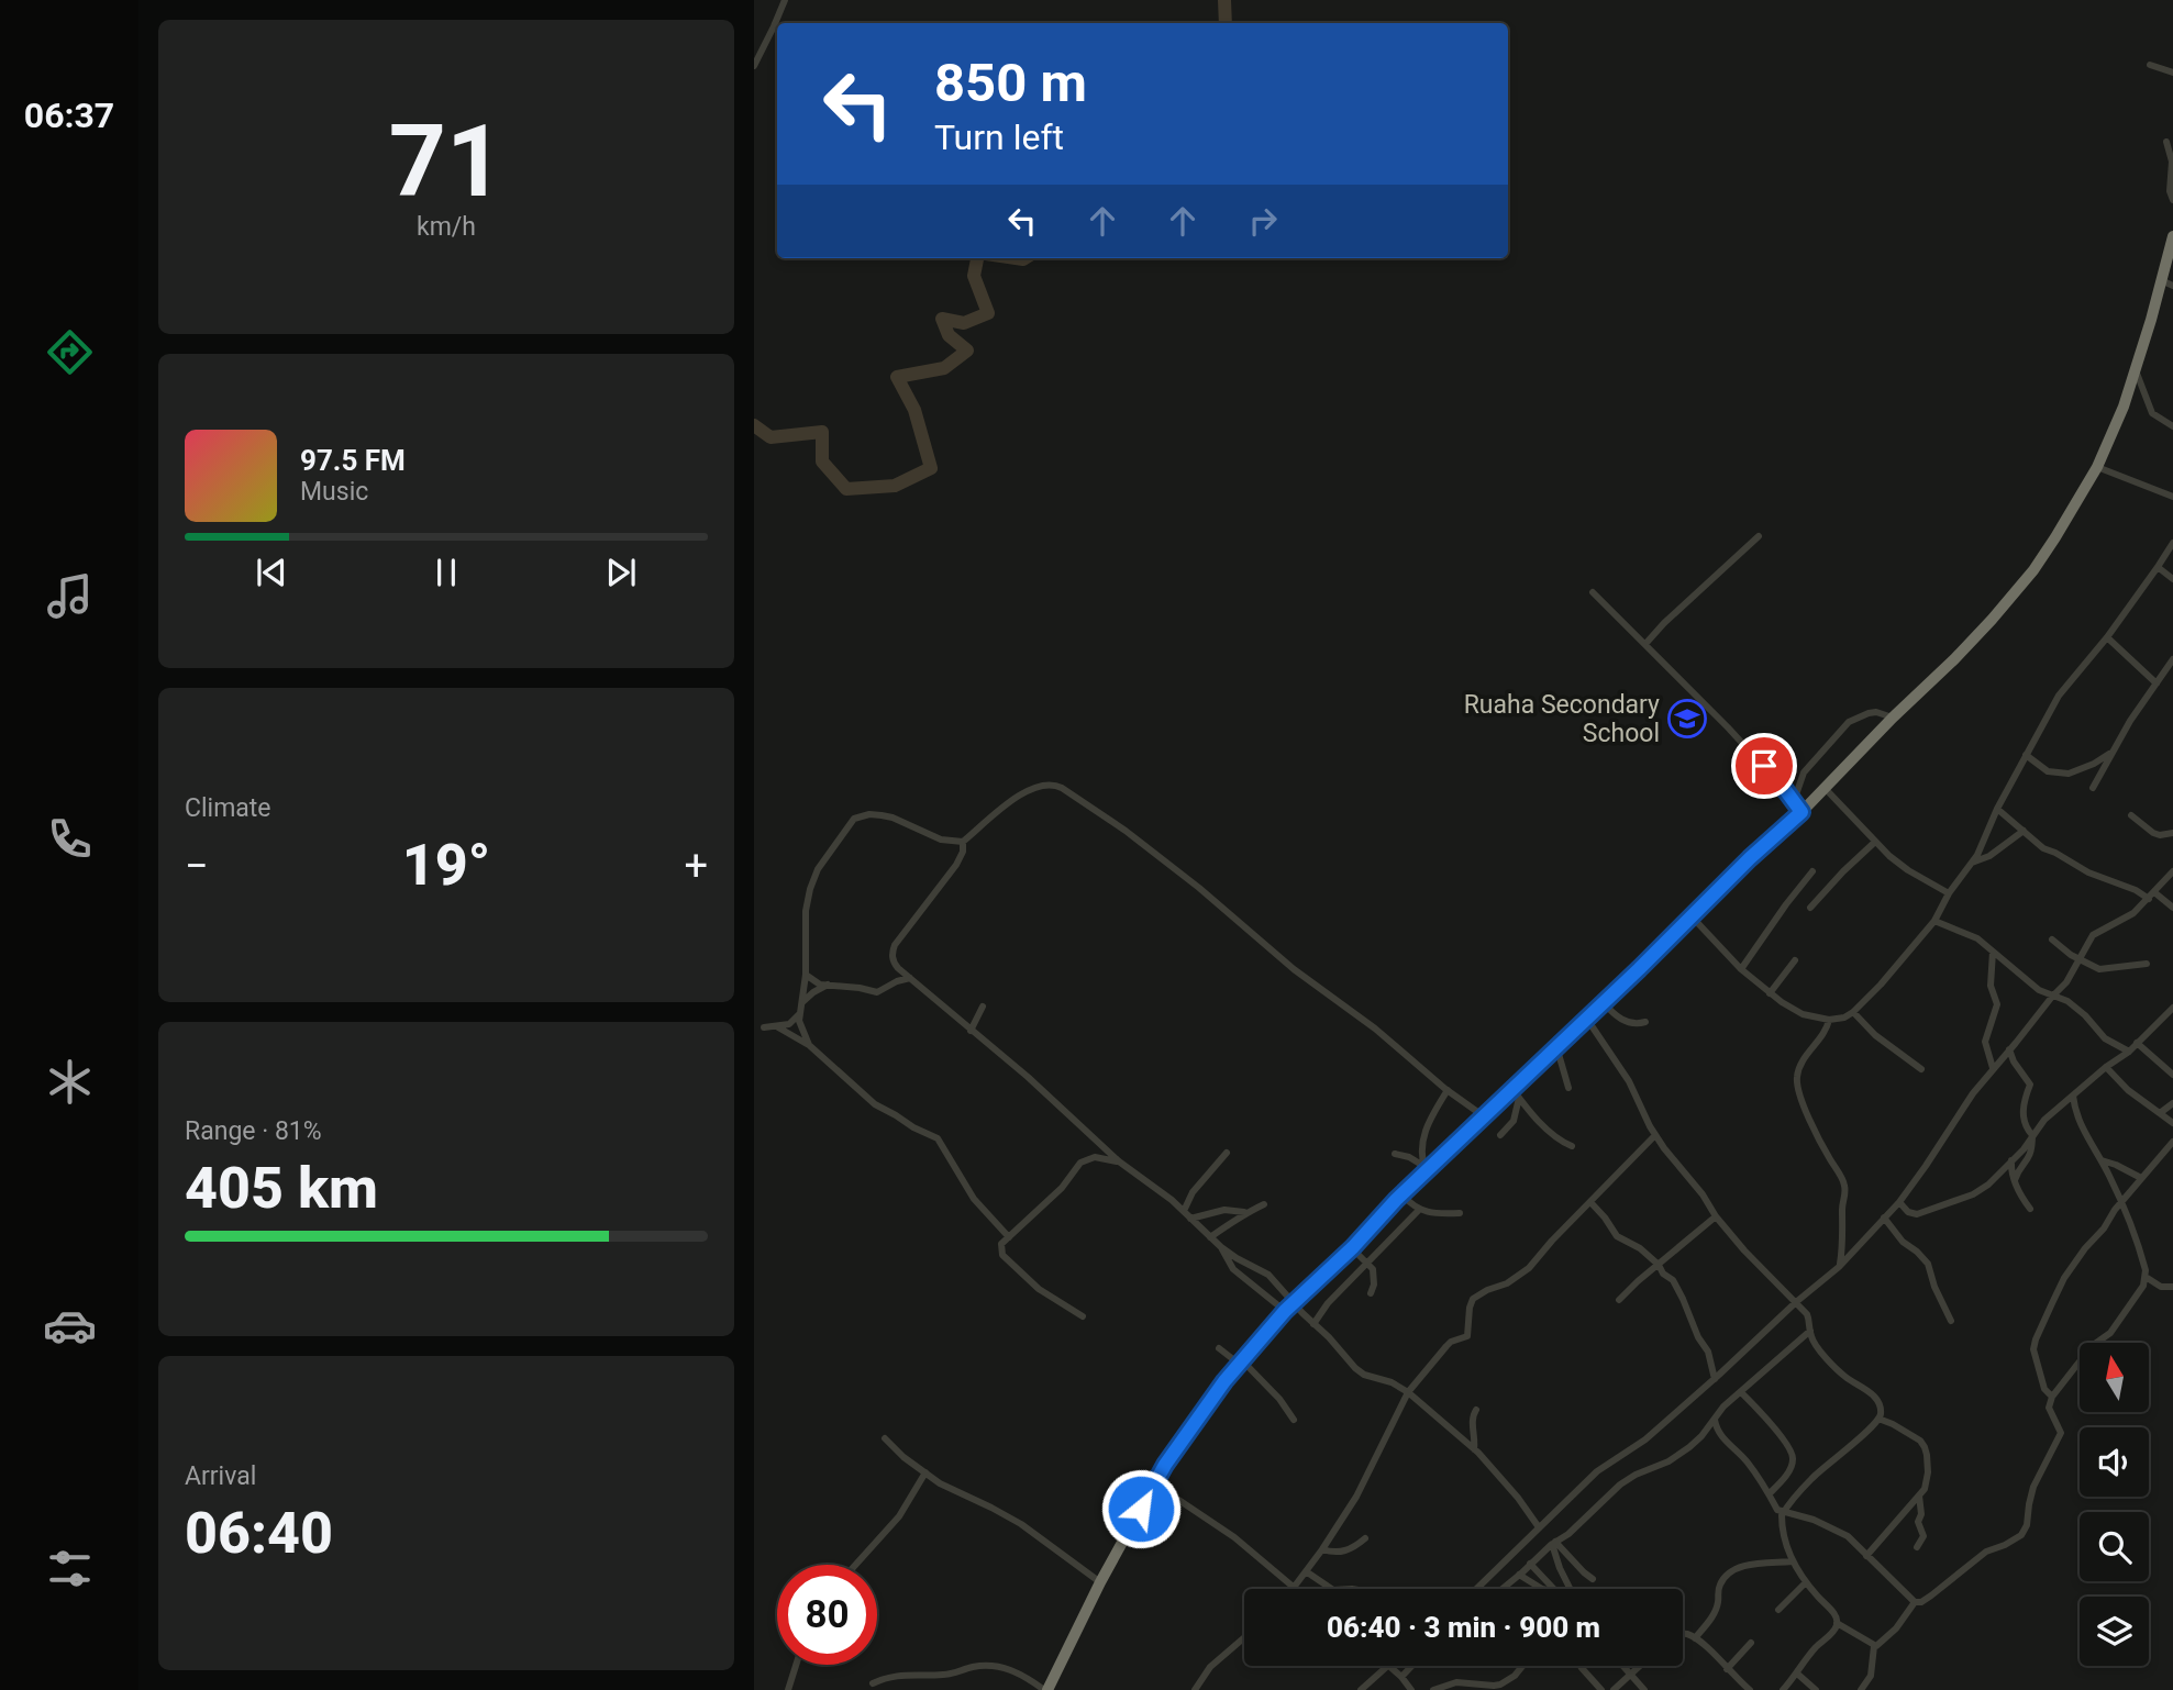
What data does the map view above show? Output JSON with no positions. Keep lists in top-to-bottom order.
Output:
{
  "places": {
    "school or university": ["Ruaha Secondary School"]
  },
  "north": "top",
  "page": {
    "tabs": "06:37",
    "tile": [
      ["71", "km/h"],
      "Climate",
      ["Range · 81%", "405 km"],
      ["Arrival", "06:40"]
    ],
    "turn": ["850 m", "Turn left"],
    "song": ["97.5 FM", "Music"],
    "heat": ["−", "19°", "+"],
    "limit": "80",
    "trip": "06:40 · 3 min · 900 m"
  }
}
